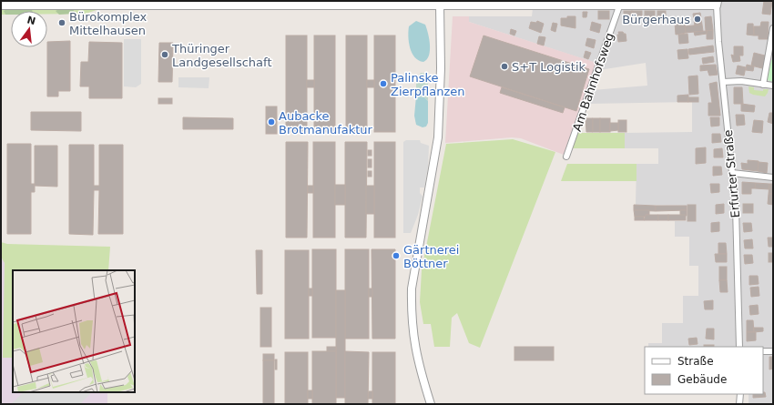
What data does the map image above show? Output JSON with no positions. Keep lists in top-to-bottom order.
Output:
{
  "streets": {
    "street": ["Am Bahnhofsweg", "Erfurter Straße"]
  },
  "places": [
    "Bürgerhaus",
    "Bürokomplex Mittelhausen",
    "Thüringer Landgesellschaft",
    "S+T Logistik",
    "Palinske Zierpflanzen",
    "Aubacke Brotmanufaktur",
    "Gärtnerei Böttner"
  ],
  "legend": ["Straße", "Gebäude"],
  "north": "top"
}
